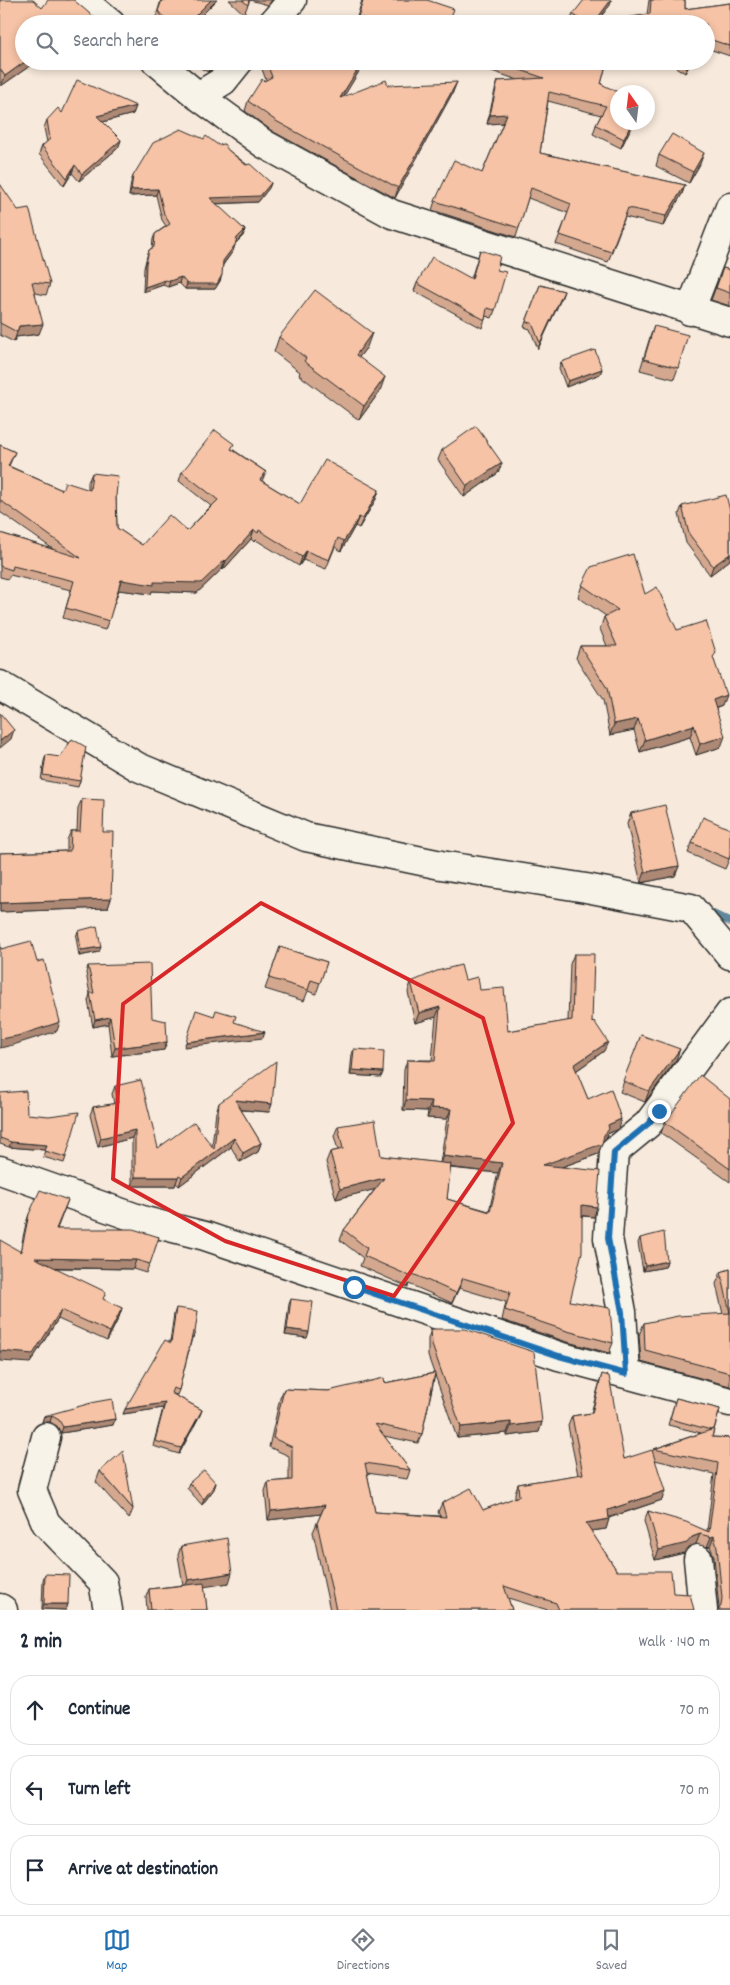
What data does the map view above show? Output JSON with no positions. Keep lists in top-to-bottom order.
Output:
{
  "north": "top",
  "page": {
    "search": "Search here",
    "heading": ["2 min", "Walk · 140 m"],
    "list": [
      ["Continue", "70 m"],
      ["Turn left", "70 m"],
      "Arrive at destination"
    ],
    "nav": ["Map", "Directions", "Saved"]
  }
}
